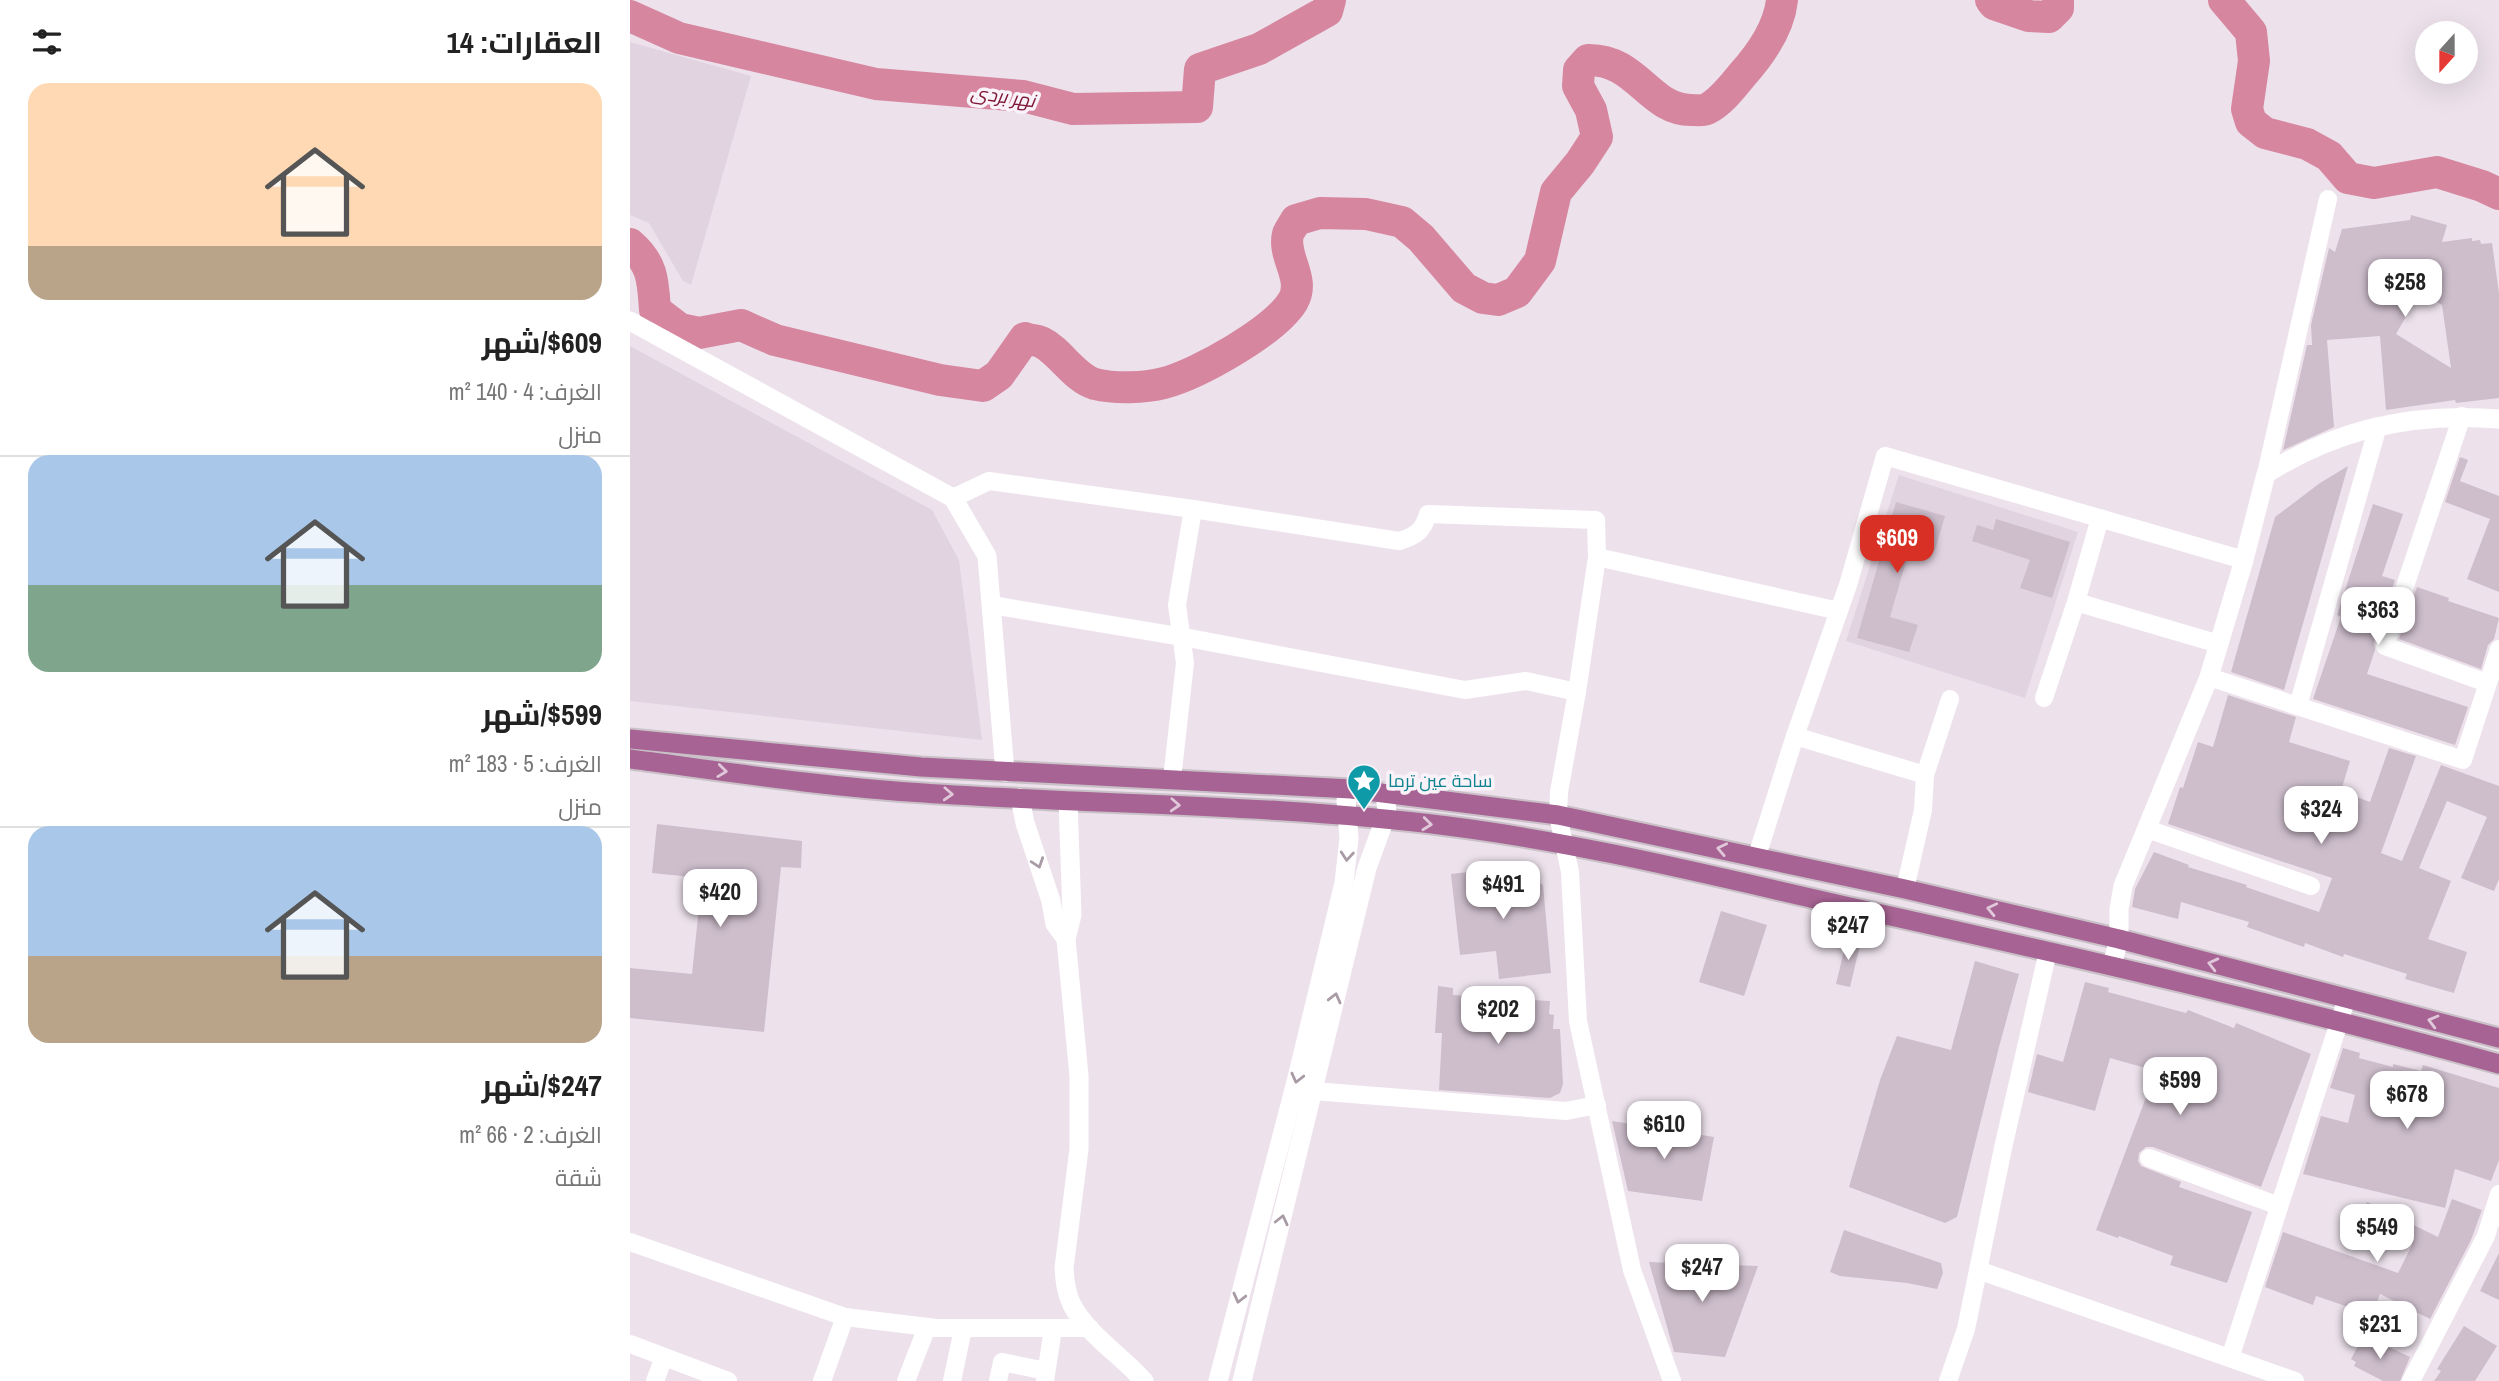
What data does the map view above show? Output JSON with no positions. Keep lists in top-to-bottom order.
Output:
{
  "water": ["نهر بردى"],
  "places": {
    "place": ["ساحة عين ترما"]
  },
  "north": "bottom",
  "page": {
    "heading": "العقارات: 14",
    "list": [
      {
        "name": "$609/شهر",
        "note": "الغرف: 4 · 140 m² · منزل"
      },
      {
        "name": "$599/شهر",
        "note": "الغرف: 5 · 183 m² · منزل"
      },
      {
        "name": "$247/شهر",
        "note": "الغرف: 2 · 66 m² · شقة"
      }
    ],
    "price": [
      "$258",
      "$609",
      "$363",
      "$324",
      "$491",
      "$420",
      "$247",
      "$202",
      "$599",
      "$678",
      "$610",
      "$549",
      "$247",
      "$231"
    ]
  }
}
